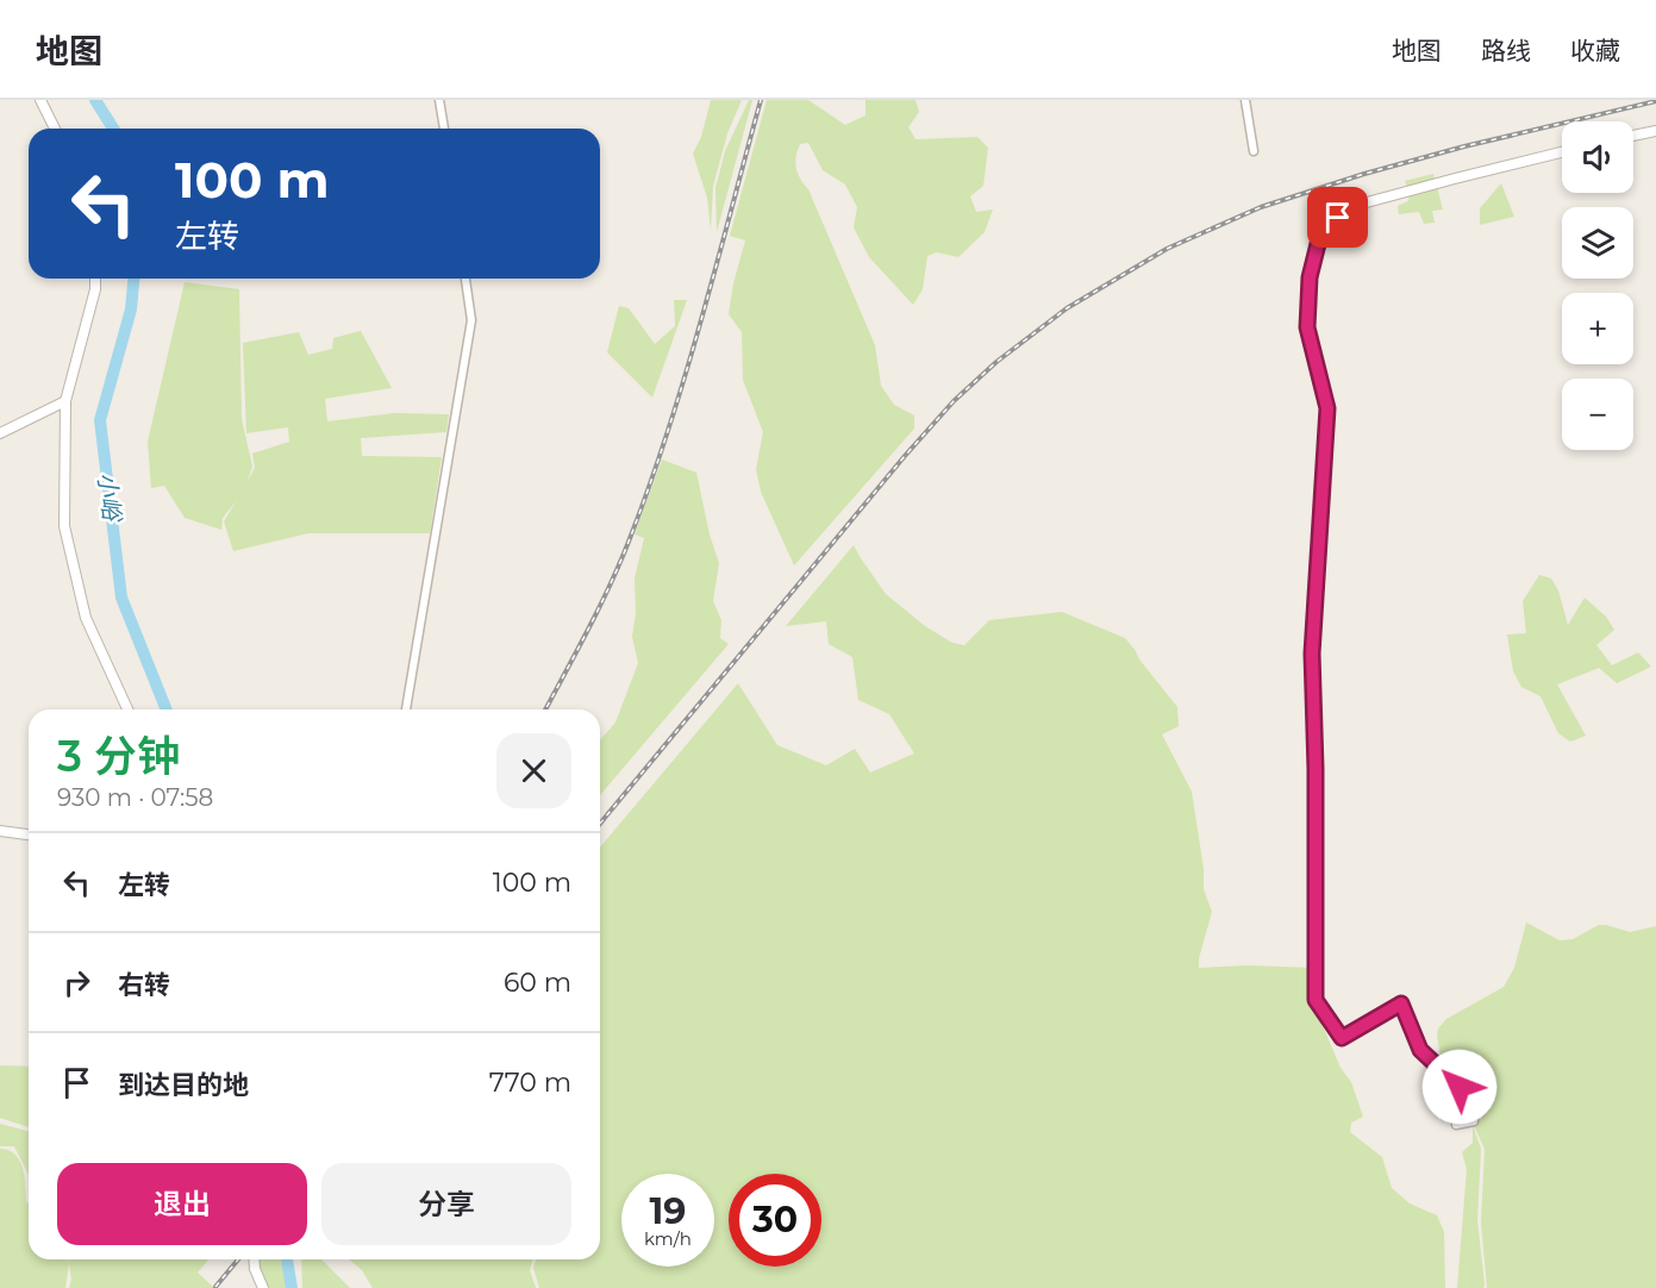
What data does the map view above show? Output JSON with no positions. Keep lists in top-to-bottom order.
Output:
{
  "water": ["小峪"],
  "page": {
    "header": "地图",
    "nav": ["地图", "路线", "收藏"],
    "map_buttons": ["+", "−"],
    "turn": ["100 m", "左转"],
    "heading": ["3 分钟", "930 m · 07:58"],
    "list": [
      {
        "name": "左转",
        "value": "100 m"
      },
      {
        "name": "右转",
        "value": "60 m"
      },
      {
        "name": "到达目的地",
        "value": "770 m"
      }
    ],
    "buttons": ["退出", "分享"],
    "speed": "19 km/h",
    "limit": "30"
  }
}
